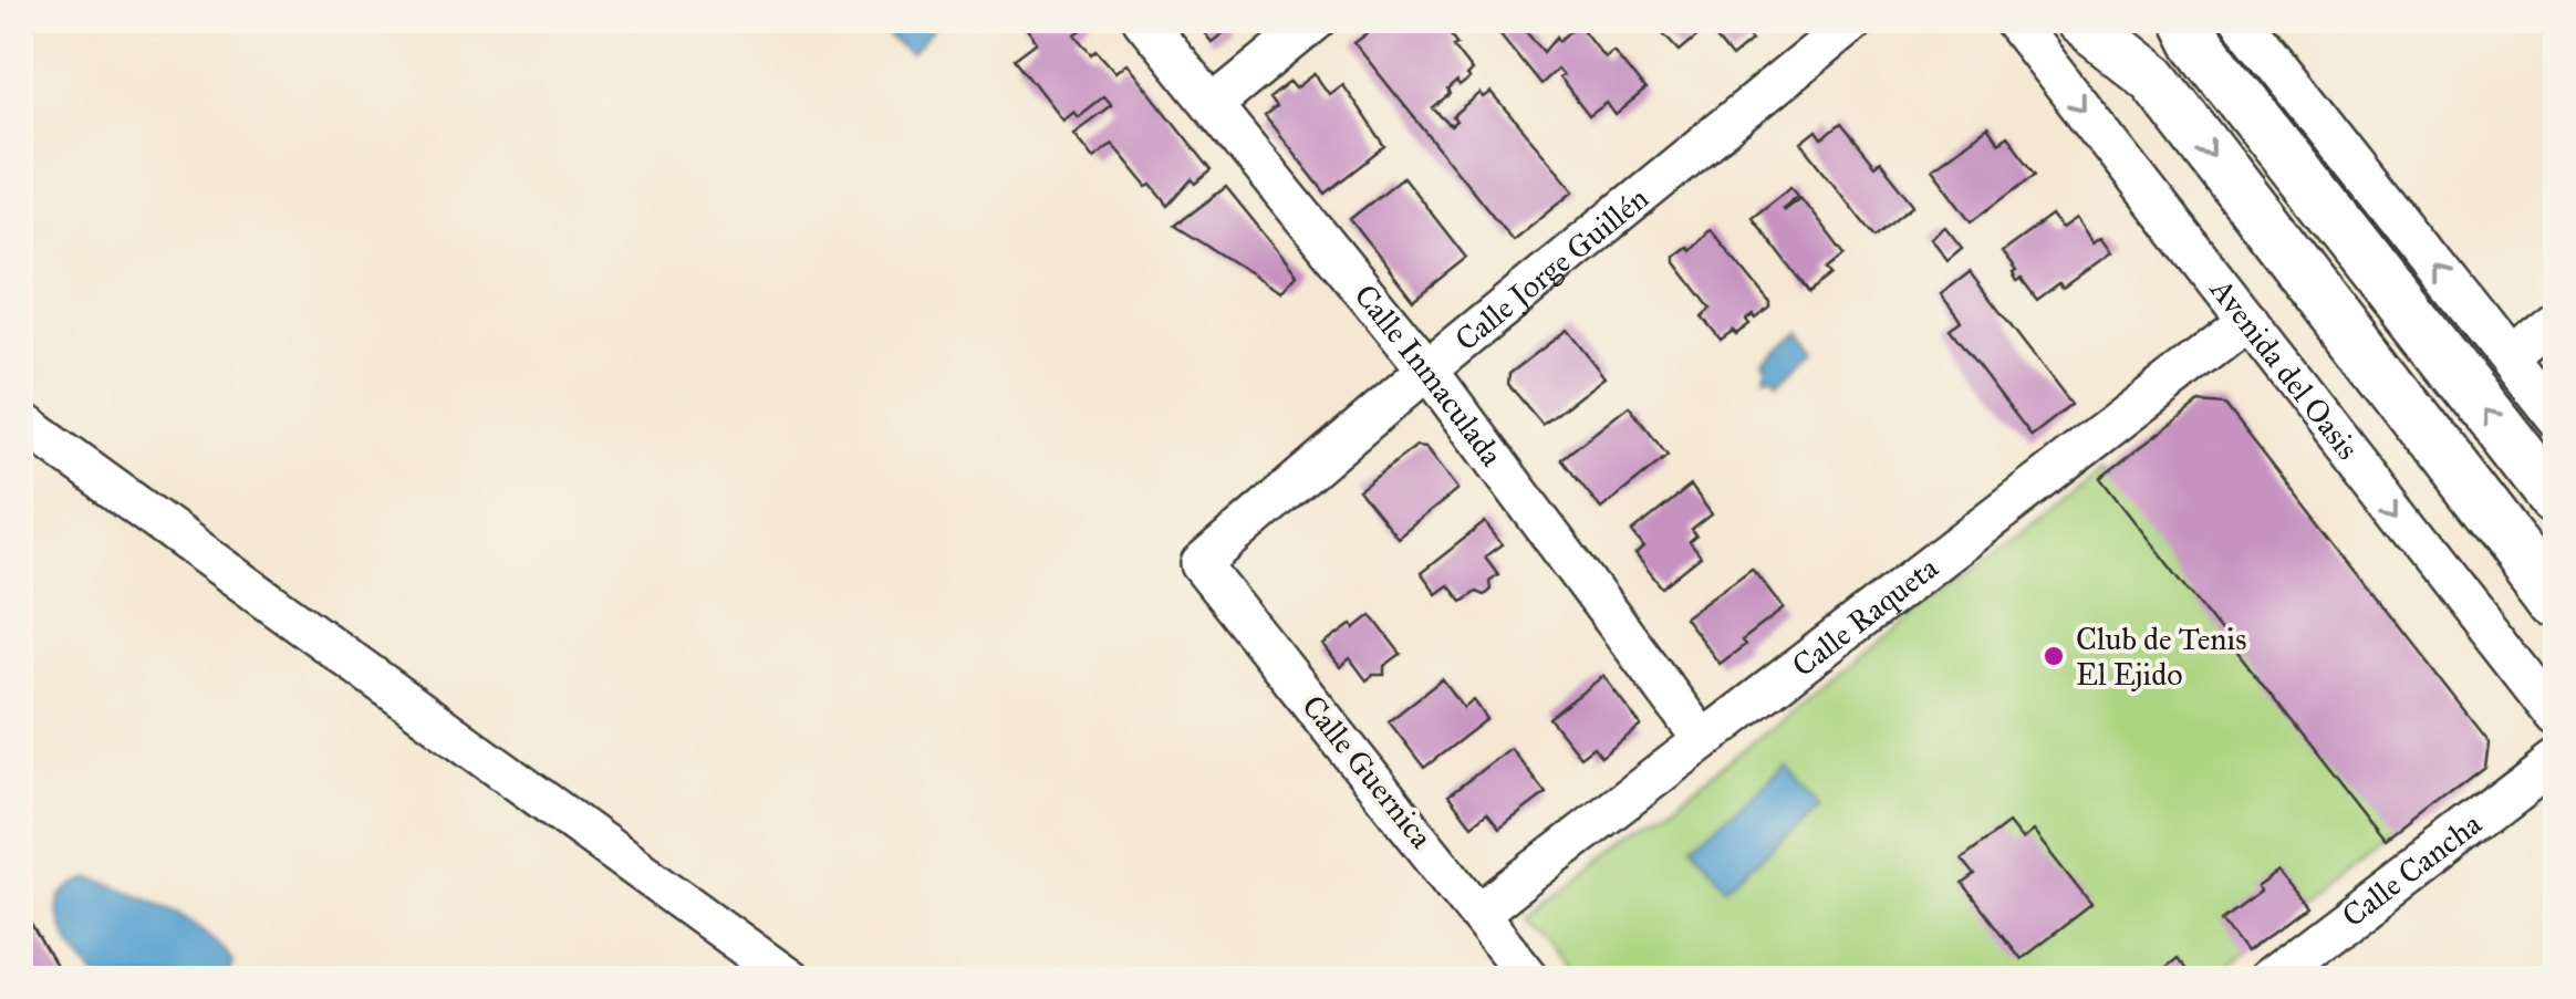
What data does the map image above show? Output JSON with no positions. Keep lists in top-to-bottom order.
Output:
{
  "streets": {
    "street": [
      "Calle Jorge Guillén",
      "Avenida del Oasis",
      "Calle Inmaculada",
      "Calle Raqueta",
      "Calle Guernica",
      "Calle Cancha"
    ]
  },
  "crossings": [
    ["Calle Jorge Guillén", "Calle Inmaculada"],
    ["Calle Jorge Guillén", "Calle Guernica"],
    ["Avenida del Oasis", "Calle Raqueta"],
    ["Calle Inmaculada", "Calle Raqueta"],
    ["Calle Raqueta", "Calle Guernica"]
  ],
  "places": ["Club de Tenis El Ejido"]
}
